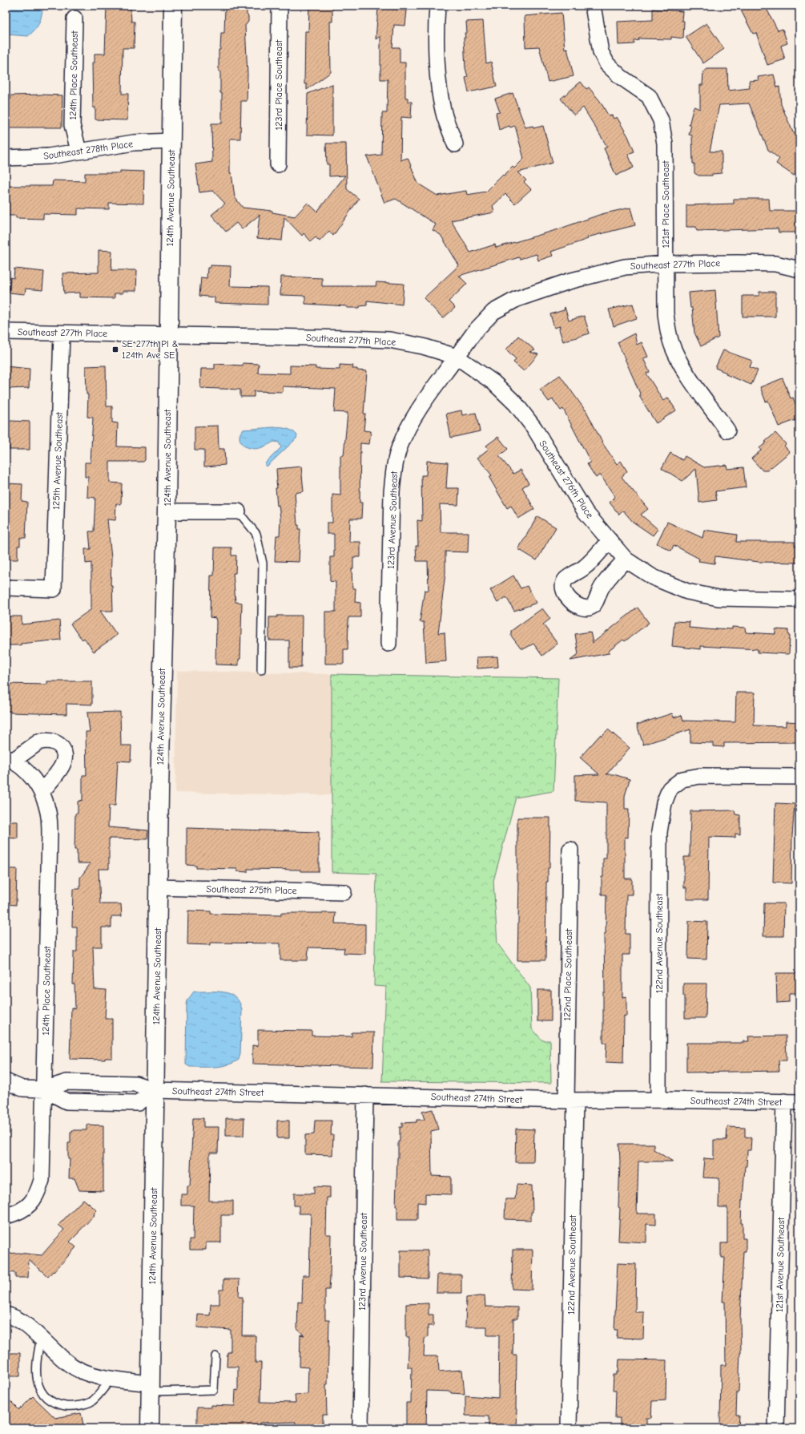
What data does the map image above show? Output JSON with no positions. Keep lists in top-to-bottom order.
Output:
{
  "streets": {
    "street": [
      "124th Place Southeast",
      "123rd Place Southeast",
      "Southeast 278th Place",
      "124th Avenue Southeast",
      "121st Place Southeast",
      "Southeast 277th Place",
      "125th Avenue Southeast",
      "Southeast 276th Place",
      "123rd Avenue Southeast",
      "Southeast 275th Place",
      "122nd Avenue Southeast",
      "122nd Place Southeast",
      "Southeast 274th Street",
      "121st Avenue Southeast"
    ]
  },
  "crossings": [
    ["124th Place Southeast", "Southeast 278th Place"],
    ["124th Place Southeast", "Southeast 274th Street"],
    ["Southeast 278th Place", "124th Avenue Southeast"],
    ["124th Avenue Southeast", "Southeast 277th Place"],
    ["124th Avenue Southeast", "Southeast 275th Place"],
    ["124th Avenue Southeast", "Southeast 274th Street"],
    ["121st Place Southeast", "Southeast 277th Place"],
    ["Southeast 277th Place", "125th Avenue Southeast"],
    ["Southeast 277th Place", "Southeast 276th Place"],
    ["Southeast 277th Place", "123rd Avenue Southeast"],
    ["Southeast 276th Place", "123rd Avenue Southeast"],
    ["123rd Avenue Southeast", "Southeast 274th Street"],
    ["122nd Avenue Southeast", "122nd Place Southeast"],
    ["122nd Avenue Southeast", "Southeast 274th Street"],
    ["122nd Place Southeast", "Southeast 274th Street"],
    ["Southeast 274th Street", "121st Avenue Southeast"]
  ],
  "places": {
    "transit": ["SE 277th Pl & 124th Ave SE"]
  }
}
